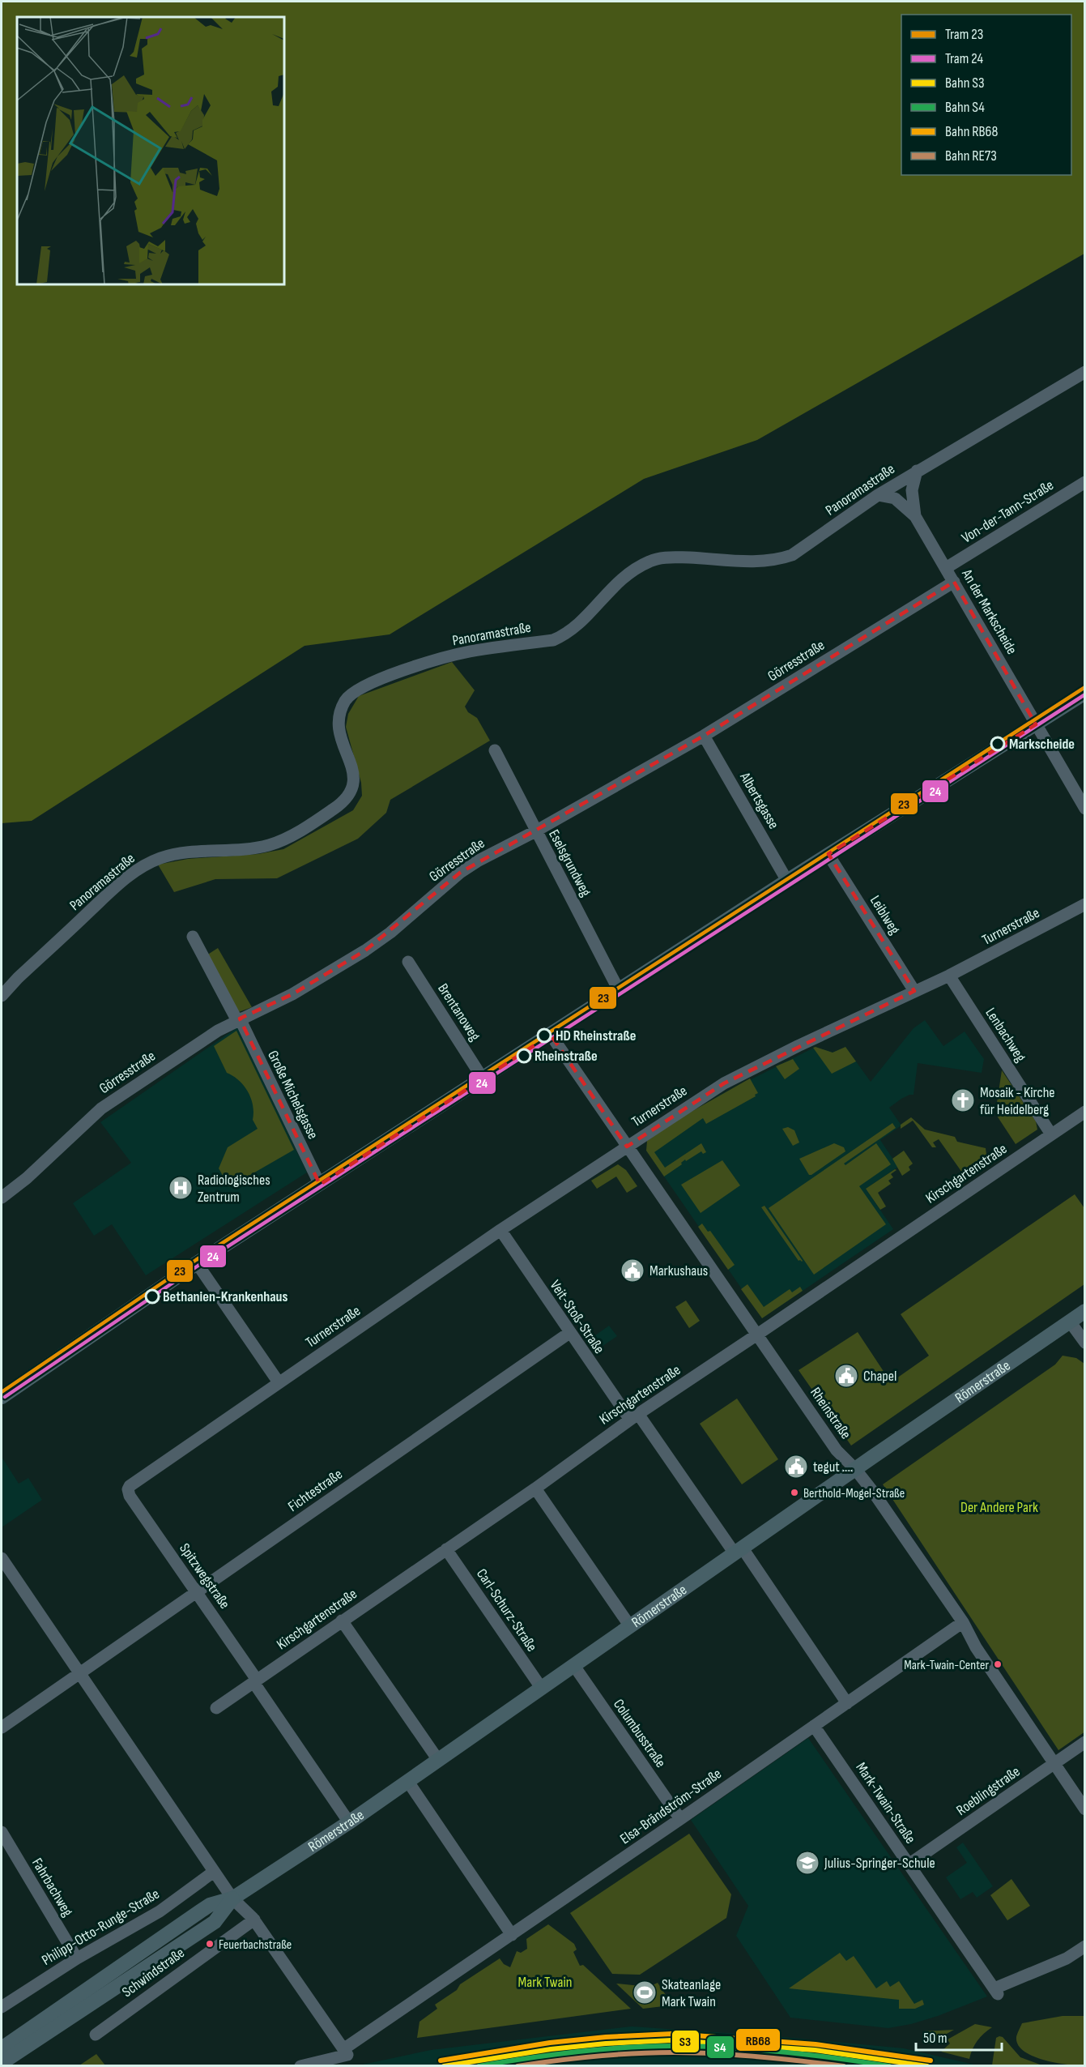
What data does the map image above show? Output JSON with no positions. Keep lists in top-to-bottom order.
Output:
{
  "streets": {
    "main road": ["Römerstraße"],
    "street": [
      "Panoramastraße",
      "Von-der-Tann-Straße",
      "An der Markscheide",
      "Görresstraße",
      "Albertsgasse",
      "Eselsgrundweg",
      "Leiblweg",
      "Turnerstraße",
      "Brentanoweg",
      "Lenbachweg",
      "Große Michelsgasse",
      "Kirschgartenstraße",
      "Veit-Stoß-Straße",
      "Rheinstraße",
      "Fichtestraße",
      "Spitzwegstraße",
      "Carl-Schurz-Straße",
      "Columbusstraße",
      "Roeblingstraße",
      "Mark-Twain-Straße",
      "Elsa-Brändström-Straße",
      "Fahrbachweg",
      "Philipp-Otto-Runge-Straße",
      "Schwindstraße"
    ]
  },
  "crossings": [
    ["Panoramastraße", "An der Markscheide"],
    ["Von-der-Tann-Straße", "An der Markscheide"],
    ["An der Markscheide", "Görresstraße"],
    ["Görresstraße", "Albertsgasse"],
    ["Görresstraße", "Eselsgrundweg"],
    ["Görresstraße", "Große Michelsgasse"],
    ["Leiblweg", "Turnerstraße"],
    ["Turnerstraße", "Lenbachweg"],
    ["Turnerstraße", "Veit-Stoß-Straße"],
    ["Turnerstraße", "Rheinstraße"],
    ["Turnerstraße", "Spitzwegstraße"],
    ["Lenbachweg", "Kirschgartenstraße"],
    ["Kirschgartenstraße", "Veit-Stoß-Straße"],
    ["Kirschgartenstraße", "Rheinstraße"],
    ["Kirschgartenstraße", "Spitzwegstraße"],
    ["Kirschgartenstraße", "Carl-Schurz-Straße"],
    ["Veit-Stoß-Straße", "Fichtestraße"],
    ["Römerstraße", "Rheinstraße"],
    ["Römerstraße", "Spitzwegstraße"],
    ["Römerstraße", "Carl-Schurz-Straße"],
    ["Römerstraße", "Columbusstraße"],
    ["Rheinstraße", "Roeblingstraße"],
    ["Rheinstraße", "Elsa-Brändström-Straße"],
    ["Fichtestraße", "Spitzwegstraße"],
    ["Columbusstraße", "Elsa-Brändström-Straße"],
    ["Roeblingstraße", "Mark-Twain-Straße"],
    ["Mark-Twain-Straße", "Elsa-Brändström-Straße"],
    ["Fahrbachweg", "Philipp-Otto-Runge-Straße"]
  ],
  "parks": ["Der Andere Park", "Mark Twain"],
  "places": {
    "other": [
      "Markscheide",
      "HD Rheinstraße",
      "Rheinstraße",
      "Bethanien-Krankenhaus",
      "Berthold-Mogel-Straße",
      "Mark-Twain-Center",
      "Feuerbachstraße"
    ],
    "church": ["Mosaik - Kirche für Heidelberg"],
    "hospital": ["Radiologisches Zentrum"],
    "public building": ["Markushaus", "Chapel", "tegut ...."],
    "school or university": ["Julius-Springer-Schule"],
    "sports": ["Skateanlage Mark Twain"]
  },
  "lines": [
    "tram line 23",
    "tram line 24",
    "rail line RB68",
    "rail line S3",
    "rail line S4",
    "rail line RE73"
  ],
  "legend": [
    "Tram 23",
    "Tram 24",
    "Bahn S3",
    "Bahn S4",
    "Bahn RB68",
    "Bahn RE73"
  ],
  "scale_bar": "50 m"
}
